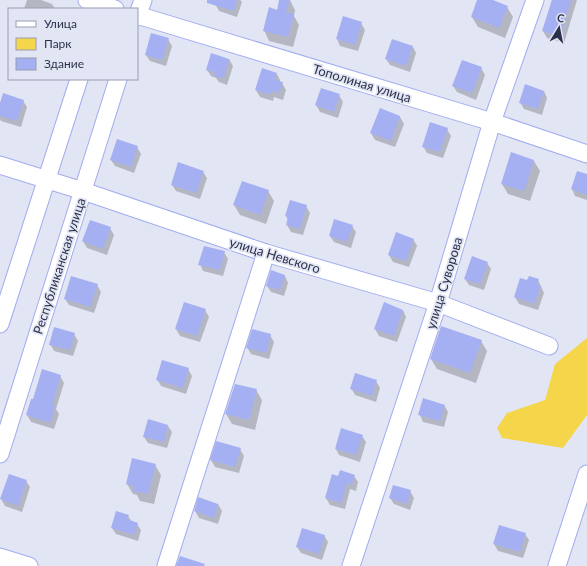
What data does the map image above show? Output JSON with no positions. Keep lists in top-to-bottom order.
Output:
{
  "streets": {
    "street": [
      "Тополиная улица",
      "улица Невского",
      "Республиканская улица",
      "улица Суворова"
    ]
  },
  "crossings": [
    ["Тополиная улица", "улица Суворова"],
    ["улица Невского", "Республиканская улица"],
    ["улица Невского", "улица Суворова"]
  ],
  "legend": ["Улица", "Парк", "Здание"],
  "north": "top"
}
